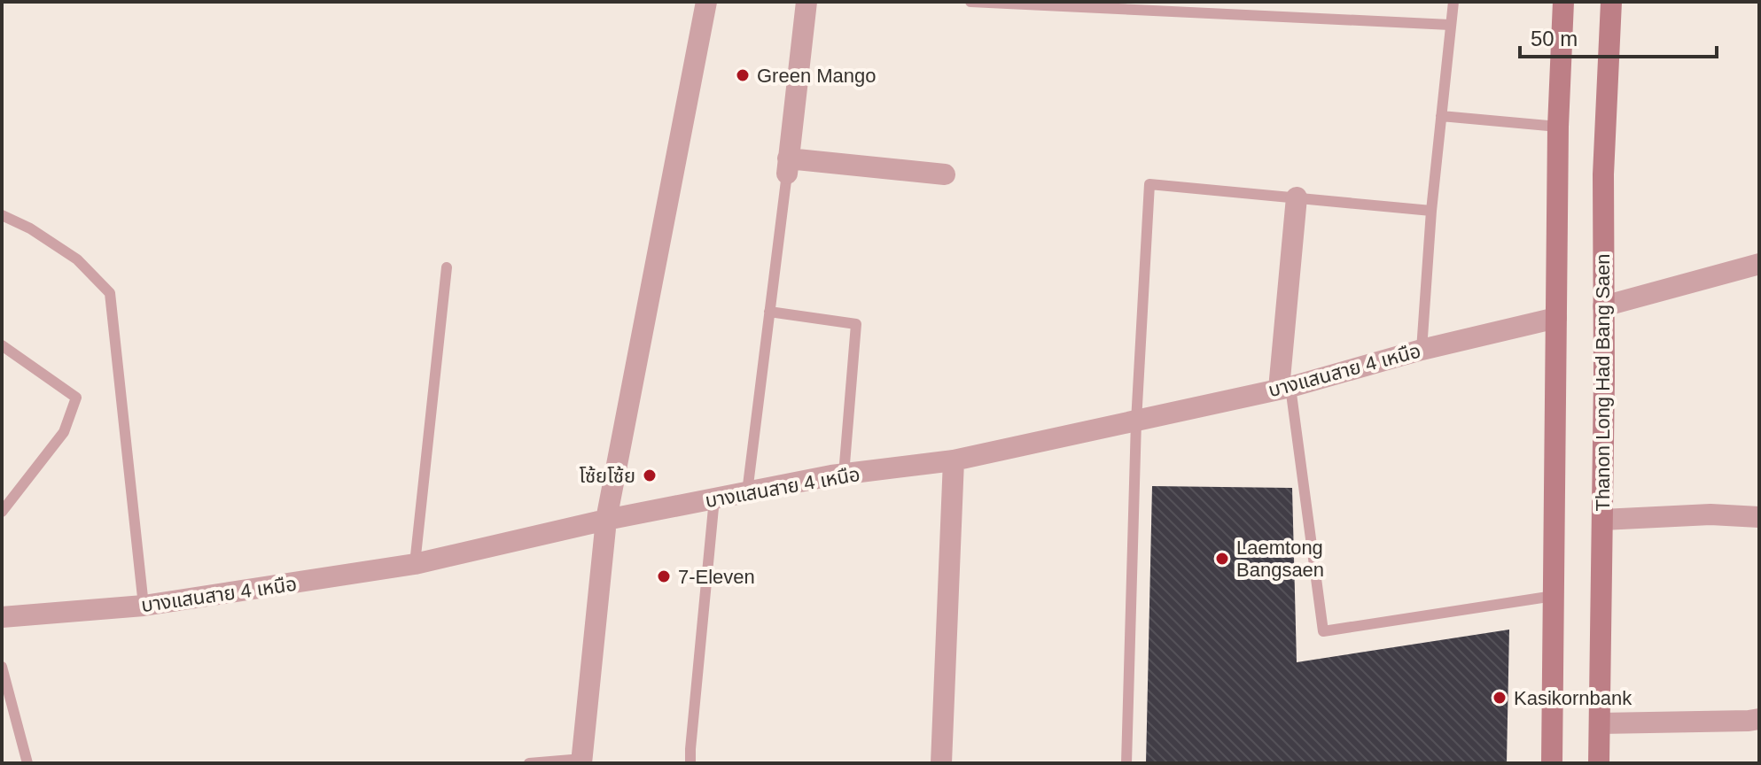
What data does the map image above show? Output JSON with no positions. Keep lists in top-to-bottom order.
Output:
{
  "streets": {
    "main road": ["Thanon Long Had Bang Saen"],
    "street": ["บางแสนสาย 4 เหนือ"]
  },
  "places": [
    "Green Mango",
    "โซ้ยโซ้ย",
    "Laemtong Bangsaen",
    "7-Eleven",
    "Kasikornbank"
  ],
  "scale_bar": "50 m"
}
